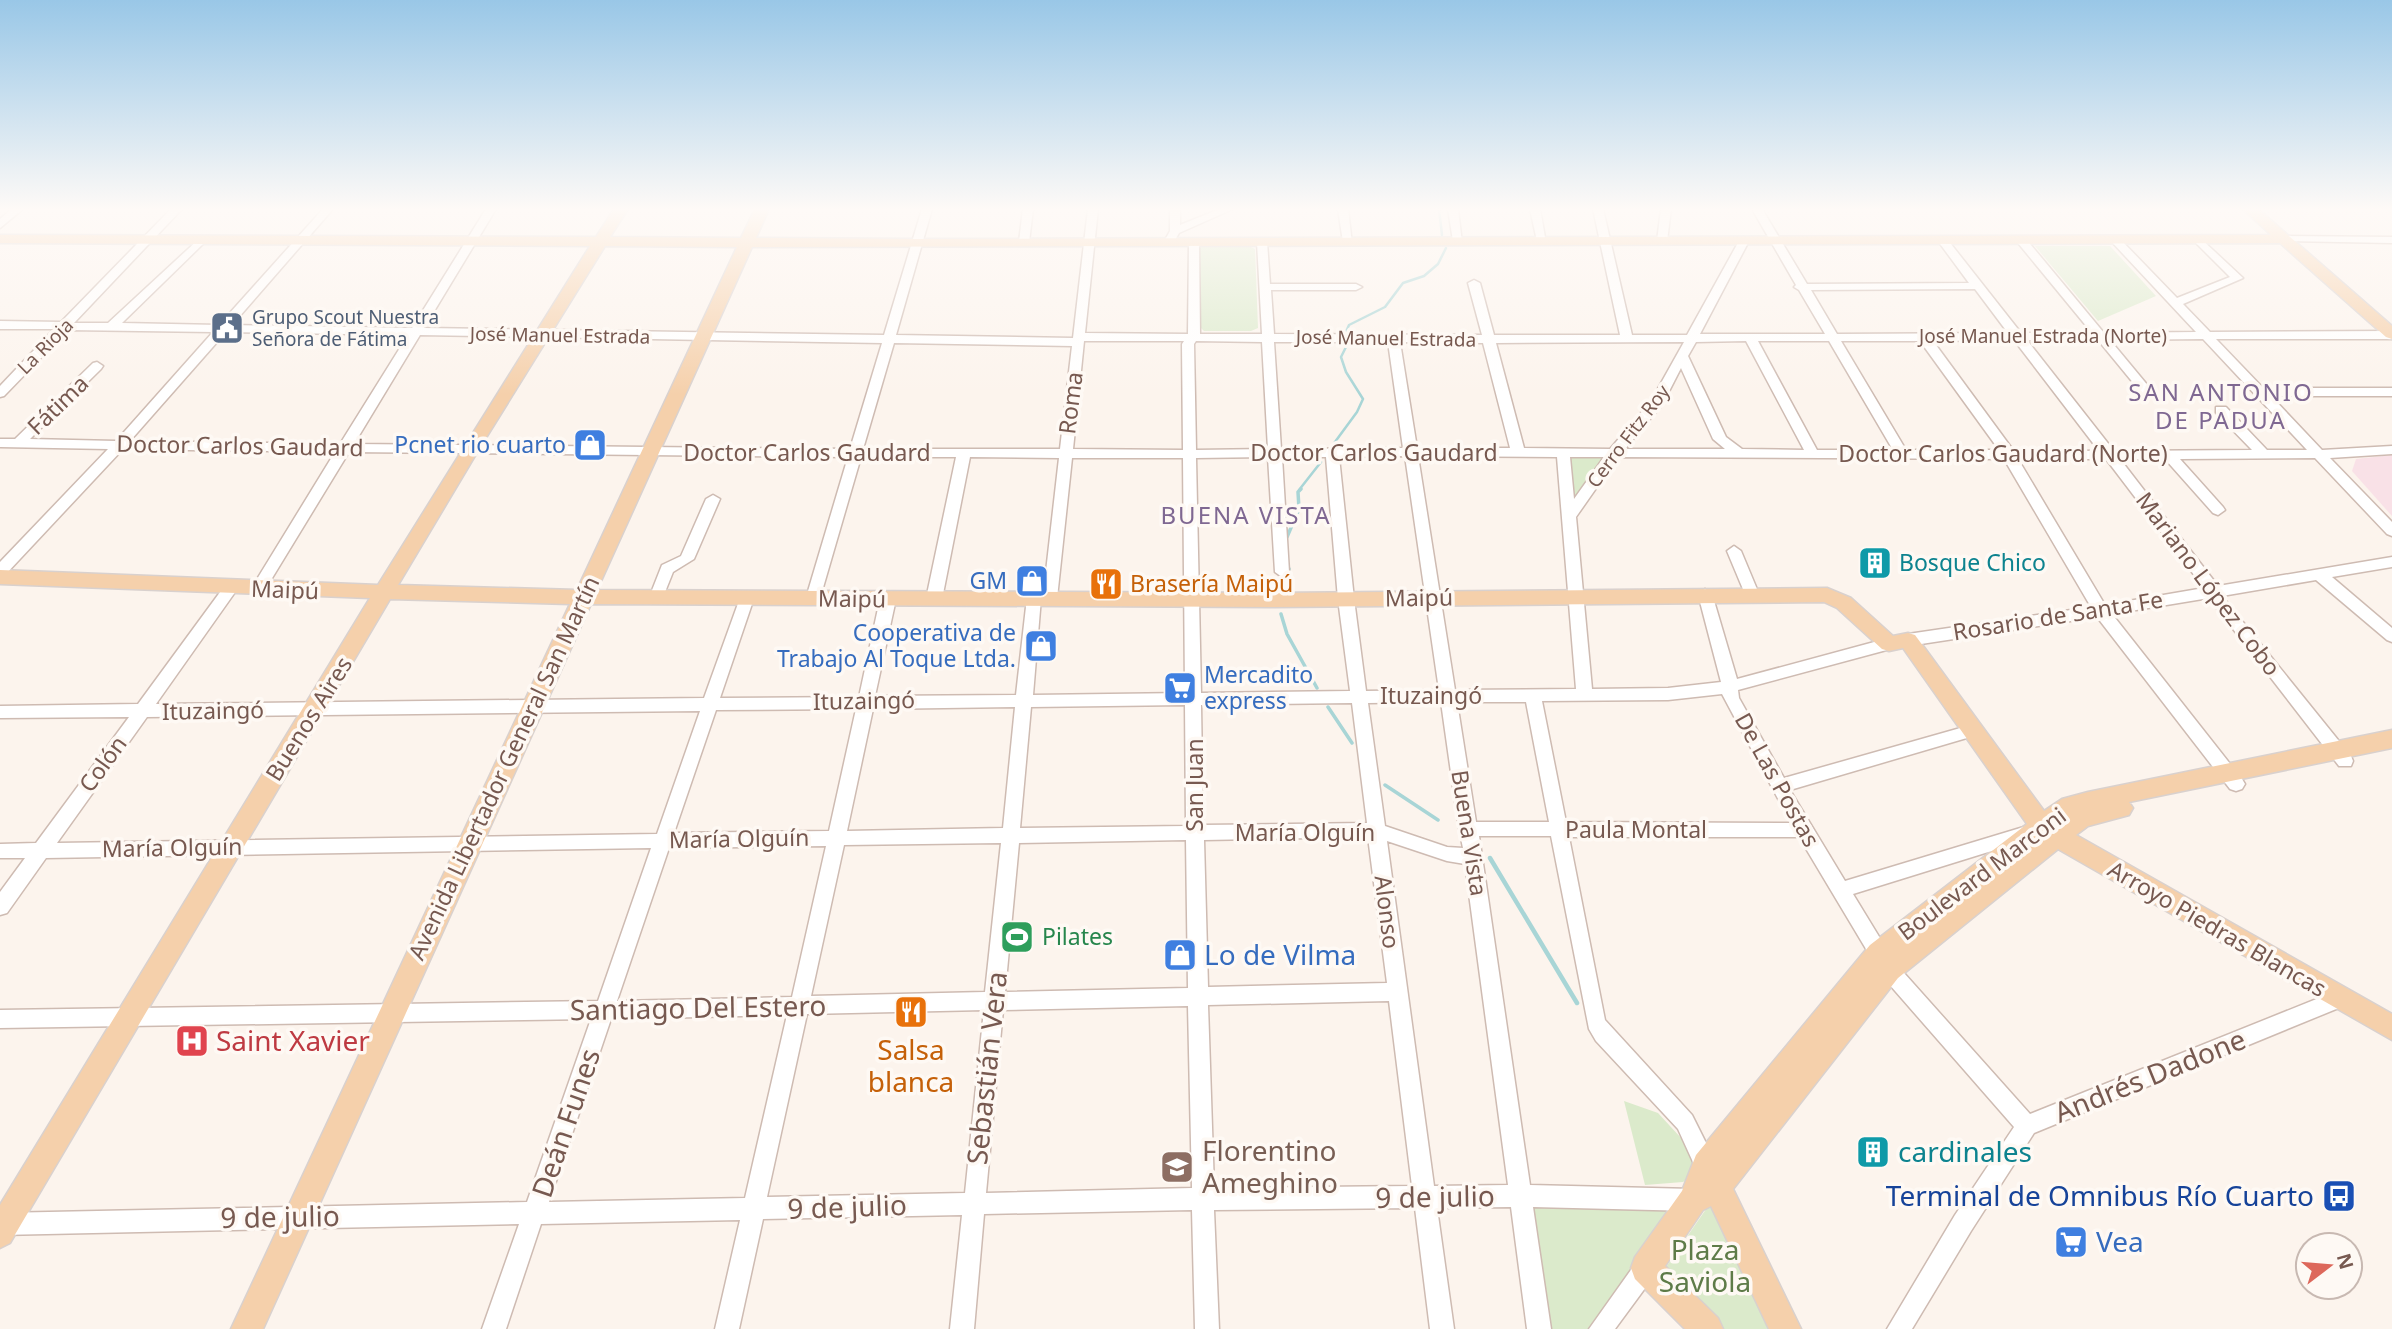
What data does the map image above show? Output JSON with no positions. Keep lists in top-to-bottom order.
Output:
{
  "streets": {
    "main road": [
      "Maipú",
      "Buenos Aires",
      "Avenida Libertador General San Martín",
      "Boulevard Marconi",
      "Arroyo Piedras Blancas"
    ],
    "street": [
      "José Manuel Estrada",
      "José Manuel Estrada (Norte)",
      "La Rioja",
      "Roma",
      "Fátima",
      "Cerro Fitz Roy",
      "Doctor Carlos Gaudard",
      "Doctor Carlos Gaudard (Norte)",
      "Mariano López Cobo",
      "Rosario de Santa Fe",
      "Ituzaingó",
      "Colón",
      "De Las Postas",
      "San Juan",
      "Paula Montal",
      "María Olguín",
      "Buena Vista",
      "Alonso",
      "Santiago Del Estero",
      "Sebastián Vera",
      "Andrés Dadone",
      "Deán Funes",
      "9 de julio"
    ]
  },
  "crossings": [
    ["José Manuel Estrada", "José Manuel Estrada (Norte)"],
    ["José Manuel Estrada", "La Rioja"],
    ["José Manuel Estrada", "Roma"],
    ["José Manuel Estrada", "Cerro Fitz Roy"],
    ["José Manuel Estrada", "Buenos Aires"],
    ["José Manuel Estrada", "Avenida Libertador General San Martín"],
    ["José Manuel Estrada", "San Juan"],
    ["José Manuel Estrada", "Buena Vista"],
    ["José Manuel Estrada (Norte)", "Cerro Fitz Roy"],
    ["José Manuel Estrada (Norte)", "Mariano López Cobo"],
    ["Roma", "Doctor Carlos Gaudard"],
    ["Roma", "Maipú"],
    ["Roma", "Sebastián Vera"],
    ["Fátima", "Doctor Carlos Gaudard"],
    ["Cerro Fitz Roy", "Doctor Carlos Gaudard"],
    ["Cerro Fitz Roy", "Doctor Carlos Gaudard (Norte)"],
    ["Doctor Carlos Gaudard", "Doctor Carlos Gaudard (Norte)"],
    ["Doctor Carlos Gaudard", "Buenos Aires"],
    ["Doctor Carlos Gaudard", "Avenida Libertador General San Martín"],
    ["Doctor Carlos Gaudard", "San Juan"],
    ["Doctor Carlos Gaudard", "Buena Vista"],
    ["Doctor Carlos Gaudard", "Alonso"],
    ["Doctor Carlos Gaudard (Norte)", "Mariano López Cobo"],
    ["Mariano López Cobo", "Rosario de Santa Fe"],
    ["Mariano López Cobo", "Boulevard Marconi"],
    ["Maipú", "Rosario de Santa Fe"],
    ["Maipú", "Buenos Aires"],
    ["Maipú", "Colón"],
    ["Maipú", "Avenida Libertador General San Martín"],
    ["Maipú", "De Las Postas"],
    ["Maipú", "San Juan"],
    ["Maipú", "Buena Vista"],
    ["Maipú", "Boulevard Marconi"],
    ["Maipú", "Alonso"],
    ["Maipú", "Arroyo Piedras Blancas"],
    ["Maipú", "Sebastián Vera"],
    ["Maipú", "Deán Funes"],
    ["Rosario de Santa Fe", "Ituzaingó"],
    ["Rosario de Santa Fe", "De Las Postas"],
    ["Ituzaingó", "Buenos Aires"],
    ["Ituzaingó", "Colón"],
    ["Ituzaingó", "Avenida Libertador General San Martín"],
    ["Ituzaingó", "De Las Postas"],
    ["Ituzaingó", "San Juan"],
    ["Ituzaingó", "Buena Vista"],
    ["Ituzaingó", "Alonso"],
    ["Ituzaingó", "Sebastián Vera"],
    ["Ituzaingó", "Deán Funes"],
    ["Buenos Aires", "María Olguín"],
    ["Buenos Aires", "Santiago Del Estero"],
    ["Buenos Aires", "9 de julio"],
    ["Colón", "María Olguín"],
    ["Avenida Libertador General San Martín", "María Olguín"],
    ["Avenida Libertador General San Martín", "Santiago Del Estero"],
    ["Avenida Libertador General San Martín", "9 de julio"],
    ["De Las Postas", "Paula Montal"],
    ["De Las Postas", "Boulevard Marconi"],
    ["De Las Postas", "Andrés Dadone"],
    ["San Juan", "María Olguín"],
    ["San Juan", "Santiago Del Estero"],
    ["San Juan", "9 de julio"],
    ["Paula Montal", "Buena Vista"],
    ["María Olguín", "Buena Vista"],
    ["María Olguín", "Alonso"],
    ["María Olguín", "Sebastián Vera"],
    ["María Olguín", "Deán Funes"],
    ["Buena Vista", "9 de julio"],
    ["Boulevard Marconi", "Arroyo Piedras Blancas"],
    ["Boulevard Marconi", "9 de julio"],
    ["Alonso", "Santiago Del Estero"],
    ["Alonso", "9 de julio"],
    ["Arroyo Piedras Blancas", "Andrés Dadone"],
    ["Santiago Del Estero", "Sebastián Vera"],
    ["Santiago Del Estero", "Deán Funes"],
    ["Sebastián Vera", "9 de julio"],
    ["Deán Funes", "9 de julio"]
  ],
  "districts": ["SAN ANTONIO DE PADUA", "BUENA VISTA"],
  "parks": ["Plaza Saviola"],
  "places": {
    "public building": ["Grupo Scout Nuestra Señora de Fátima"],
    "shop": [
      "Pcnet rio cuarto",
      "GM",
      "Cooperativa de Trabajo Al Toque Ltda.",
      "Lo de Vilma"
    ],
    "building": ["Bosque Chico", "cardinales"],
    "restaurant": ["Brasería Maipú", "Salsa blanca"],
    "supermarket": ["Mercadito express", "Vea"],
    "sports": ["Pilates"],
    "hospital": ["Saint Xavier"],
    "school or university": ["Florentino Ameghino"],
    "bus stop": ["Terminal de Omnibus Río Cuarto"]
  },
  "north": "right"
}
